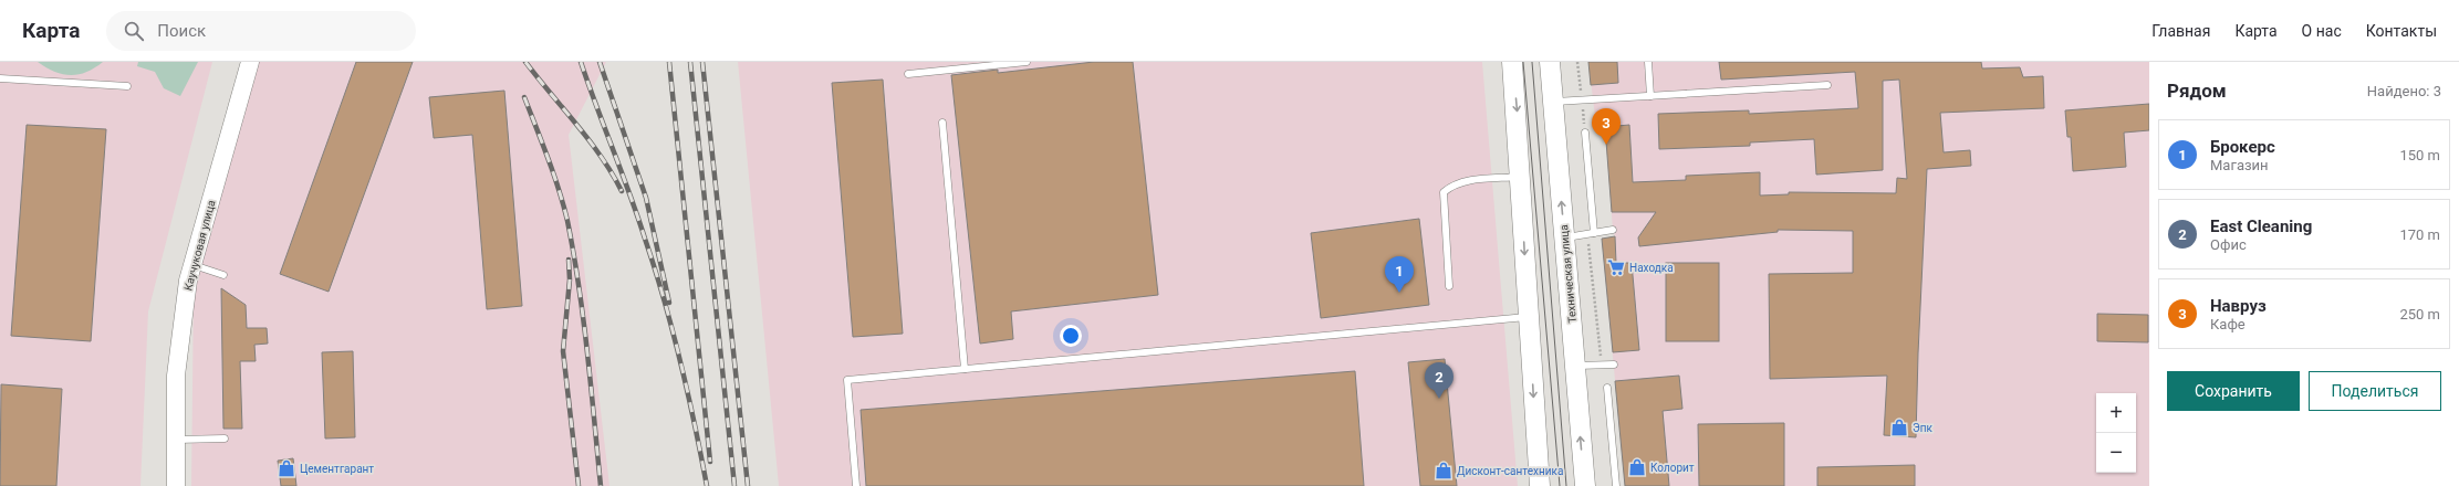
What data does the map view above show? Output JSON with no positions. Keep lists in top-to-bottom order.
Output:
{
  "streets": {
    "main road": ["Техническая улица"],
    "street": ["Каучуковая улица"]
  },
  "places": {
    "supermarket": ["Находка"],
    "shop": [
      "Эпк",
      "Колорит",
      "Цементгарант",
      "Дисконт-сантехника"
    ]
  },
  "page": {
    "header": "Карта",
    "search": "Поиск",
    "nav": [
      "Главная",
      "Карта",
      "О нас",
      "Контакты"
    ],
    "heading": ["Рядом", "Найдено: 3"],
    "pins": ["3", "1", "2"],
    "list": [
      {
        "mark": "1",
        "name": "Брокерс",
        "note": "Магазин",
        "value": "150 m"
      },
      {
        "mark": "2",
        "name": "East Cleaning",
        "note": "Офис",
        "value": "170 m"
      },
      {
        "mark": "3",
        "name": "Навруз",
        "note": "Кафе",
        "value": "250 m"
      }
    ],
    "buttons": ["Сохранить", "Поделиться"],
    "map_buttons": ["+", "−"]
  }
}
